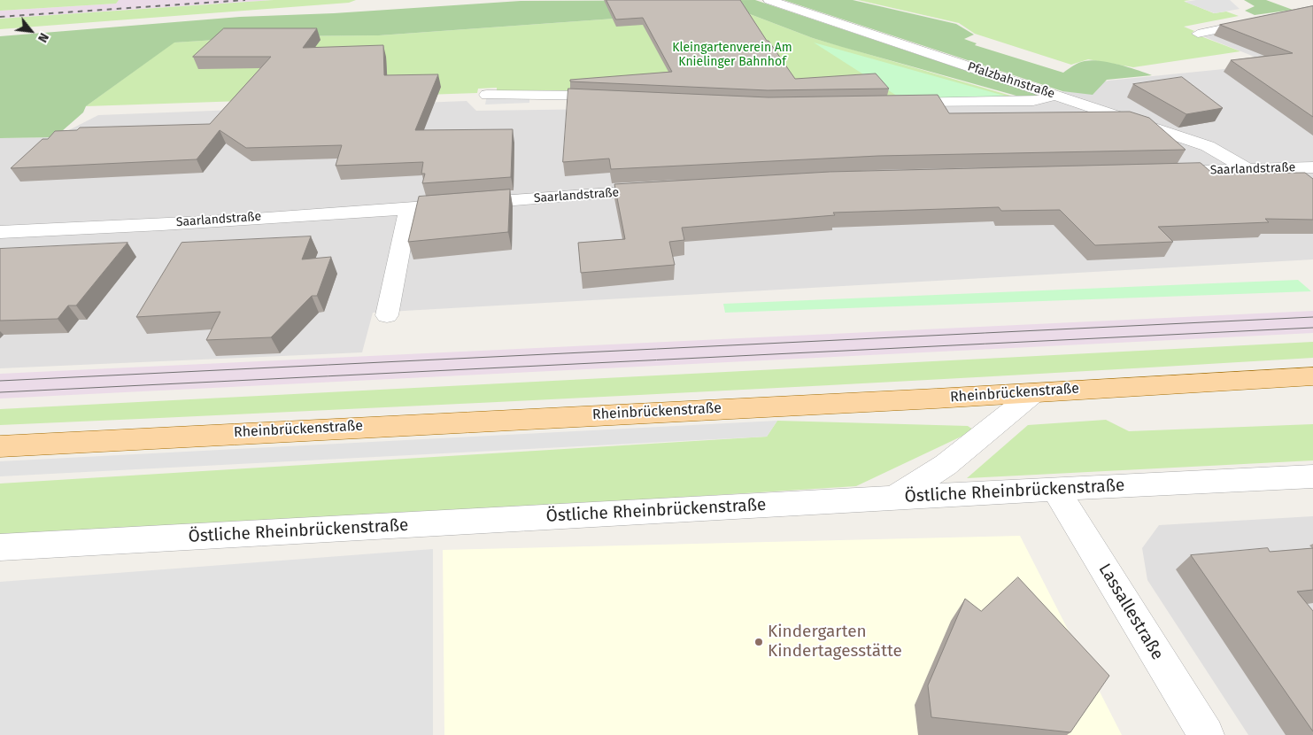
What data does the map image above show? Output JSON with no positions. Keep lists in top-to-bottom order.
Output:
{
  "streets": {
    "main road": ["Rheinbrückenstraße"],
    "street": [
      "Pfalzbahnstraße",
      "Saarlandstraße",
      "Östliche Rheinbrückenstraße",
      "Lassallestraße"
    ]
  },
  "crossings": [
    ["Pfalzbahnstraße", "Saarlandstraße"],
    ["Östliche Rheinbrückenstraße", "Lassallestraße"]
  ],
  "parks": ["Kleingartenverein Am Knielinger Bahnhof"],
  "places": ["Kindergarten Kindertagesstätte"],
  "north": "bottom right"
}
